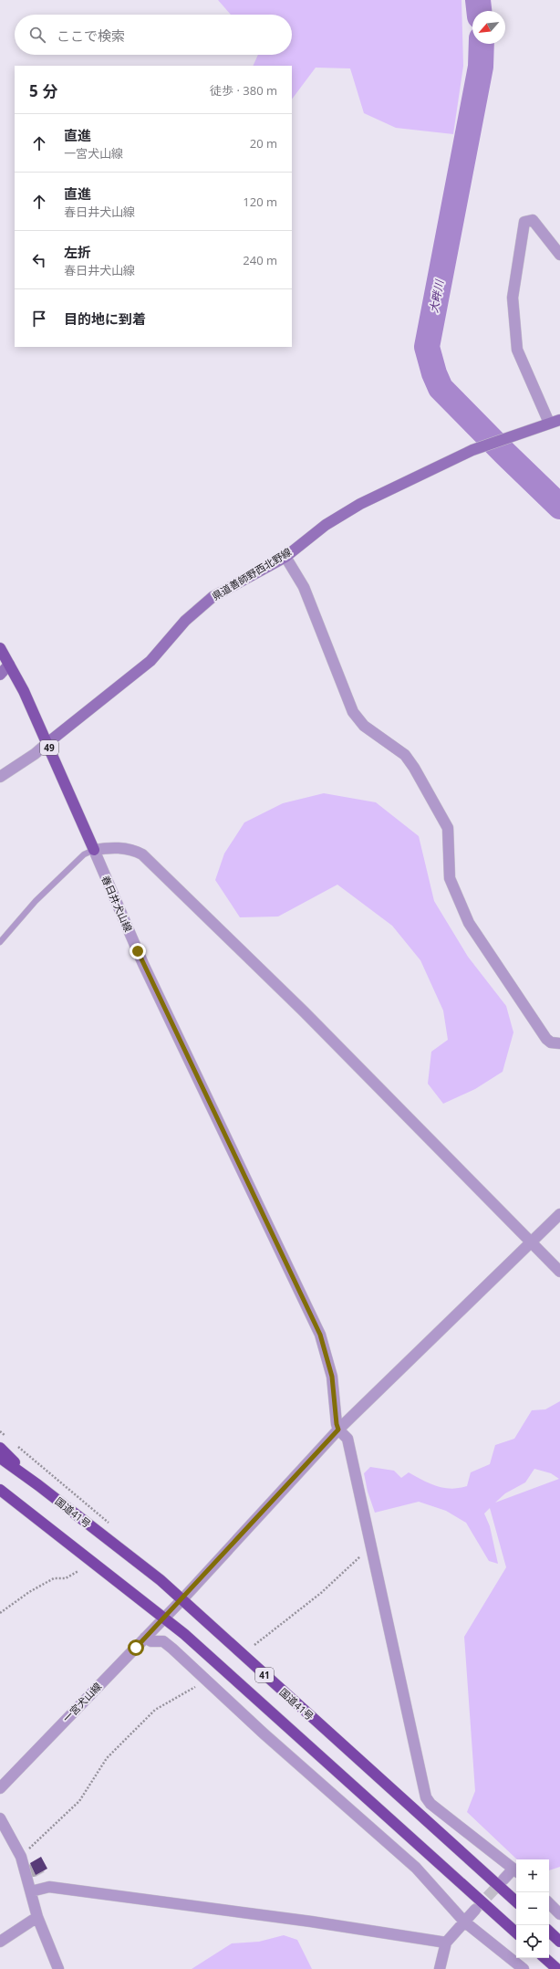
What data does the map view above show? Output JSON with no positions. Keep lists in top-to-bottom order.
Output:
{
  "streets": {
    "highway": ["国道41号", "41"],
    "main road": ["県道善師野西北野線", "49", "春日井犬山線"],
    "street": ["一宮犬山線"]
  },
  "crossings": [
    ["県道善師野西北野線", "春日井犬山線"],
    ["41", "一宮犬山線"]
  ],
  "water": ["大畔川"],
  "north": "bottom left",
  "page": {
    "search": "ここで検索",
    "heading": ["5 分", "徒歩 · 380 m"],
    "list": [
      ["直進", "一宮犬山線", "20 m"],
      ["直進", "春日井犬山線", "120 m"],
      ["左折", "春日井犬山線", "240 m"],
      "目的地に到着"
    ],
    "map_buttons": ["+", "−"]
  }
}
